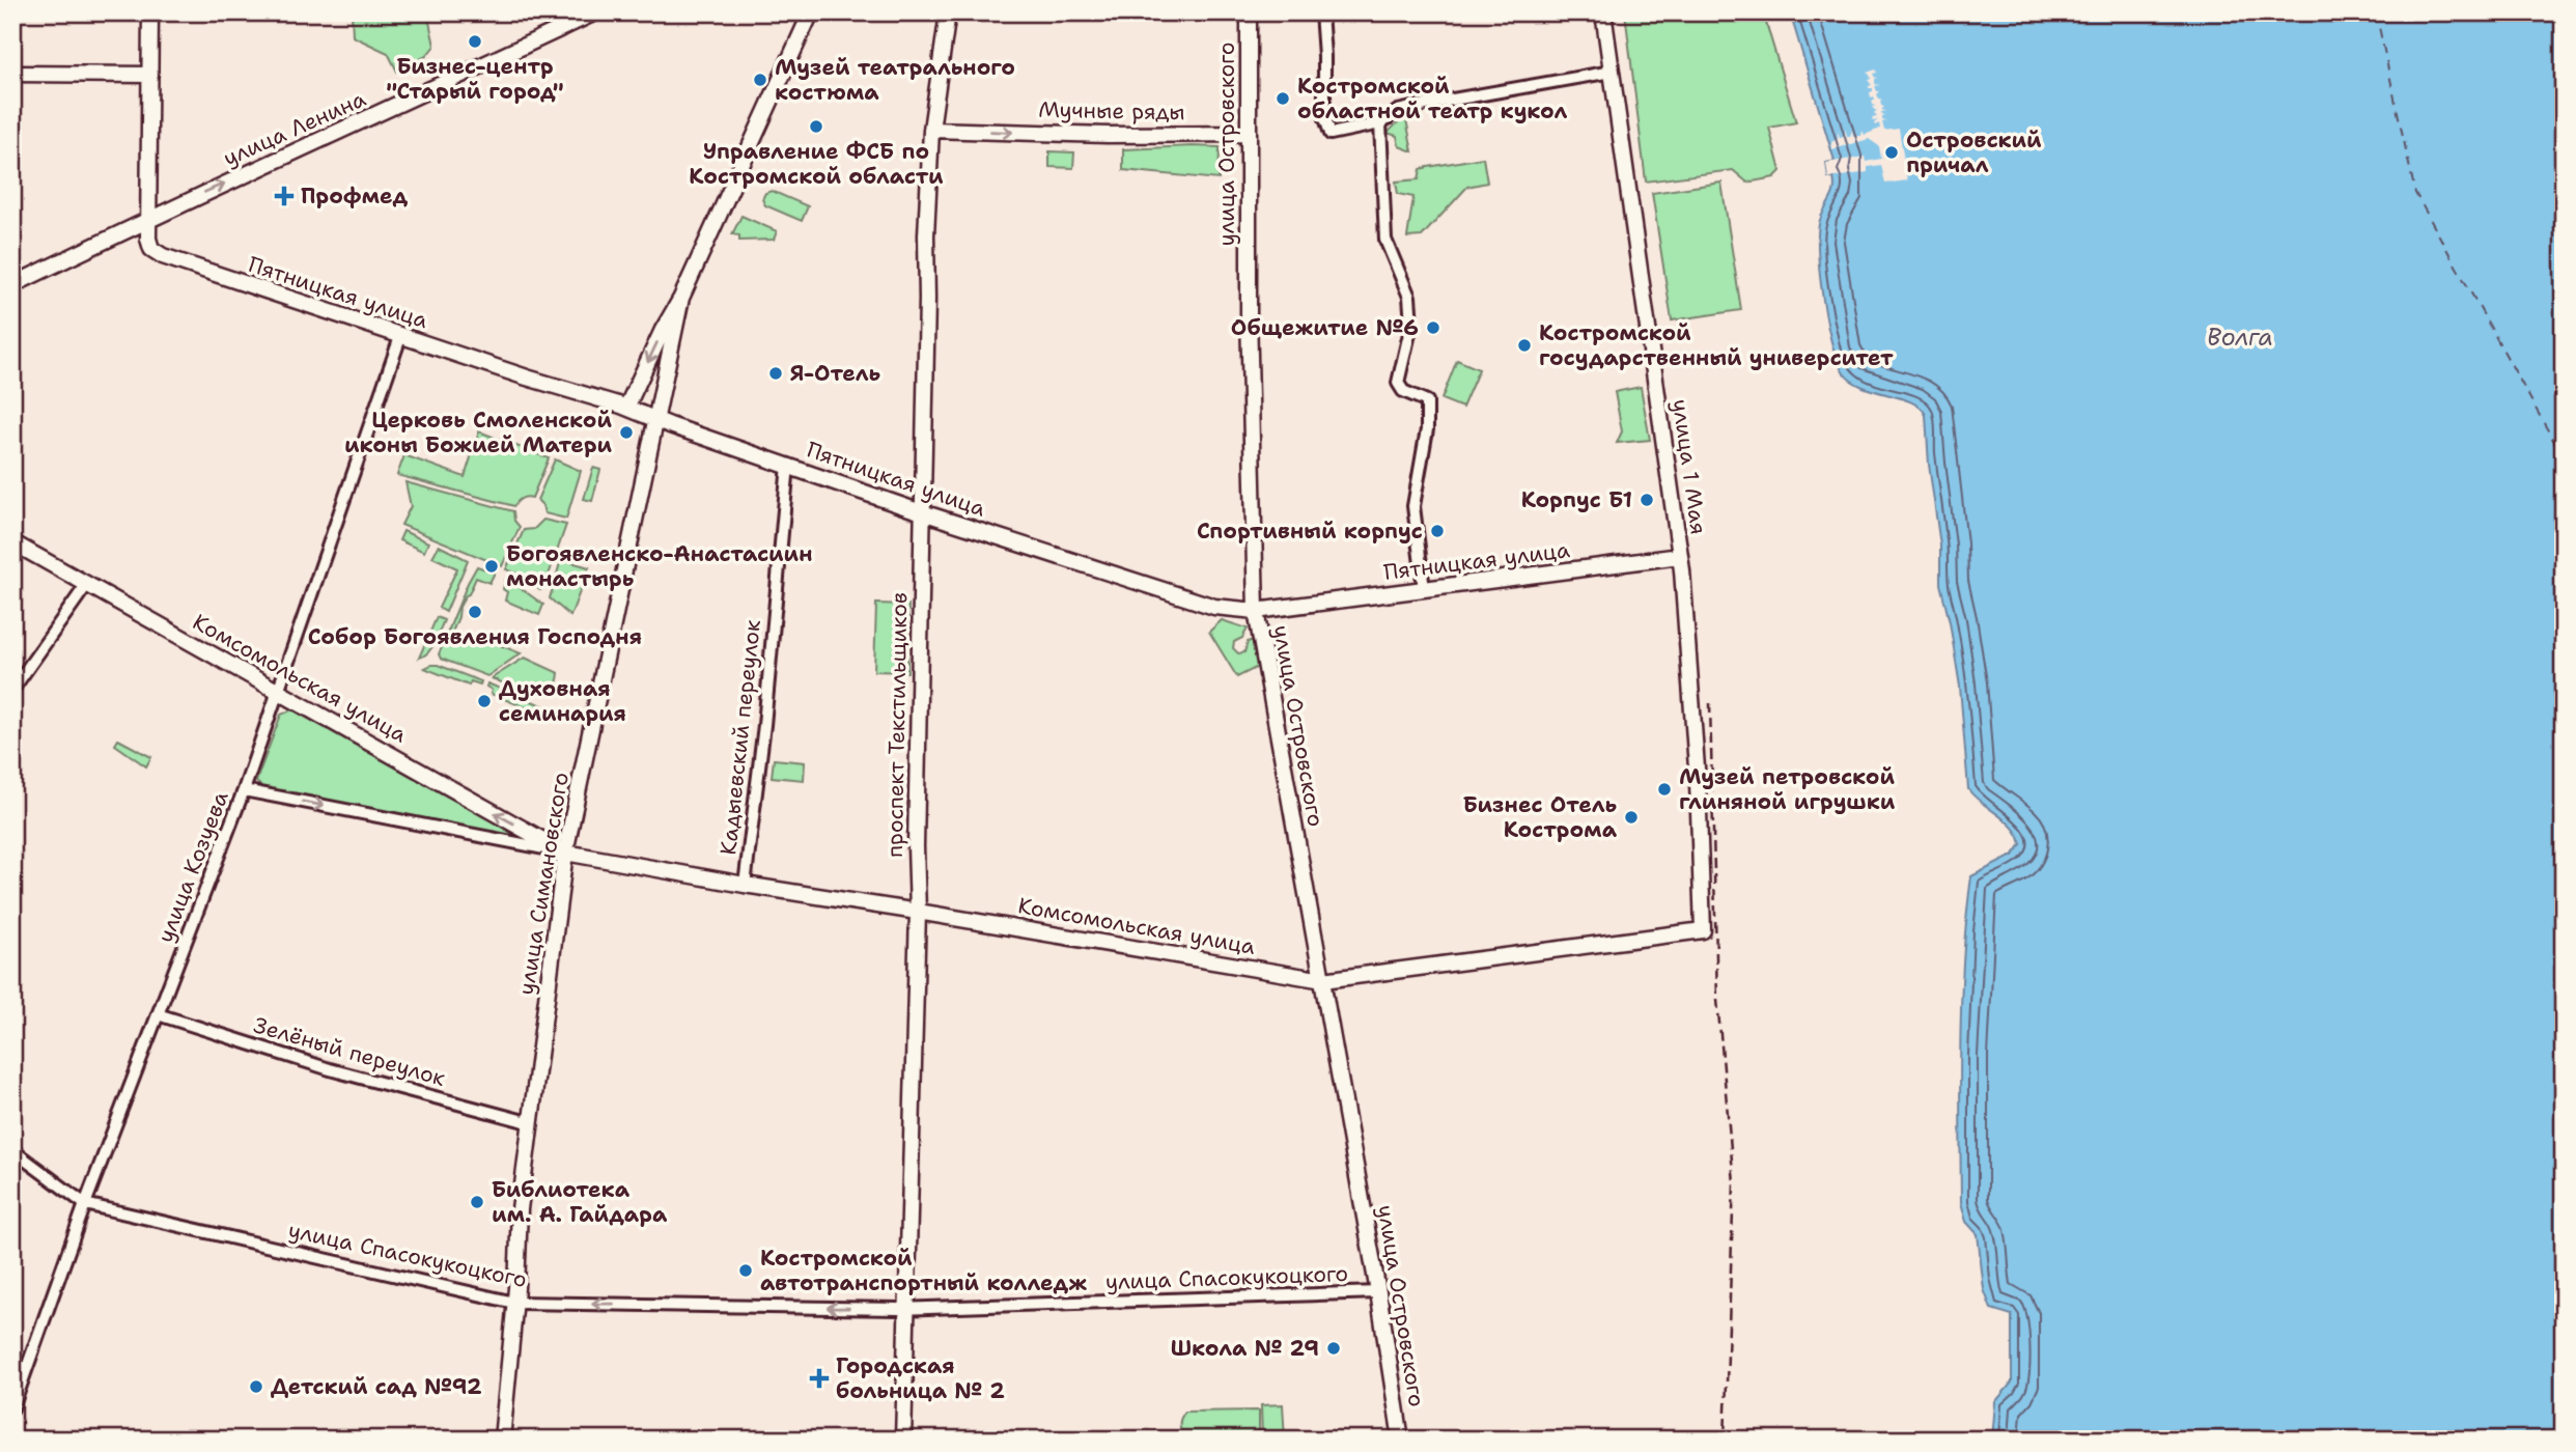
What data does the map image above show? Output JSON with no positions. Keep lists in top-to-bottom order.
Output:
{
  "streets": {
    "street": [
      "Мучные ряды",
      "улица Ленина",
      "улица Островского",
      "Пятницкая улица",
      "улица 1 Мая",
      "Комсомольская улица",
      "проспект Текстильщиков",
      "Кадыевский переулок",
      "улица Козуева",
      "улица Симановского",
      "Зелёный переулок",
      "улица Спасокукоцкого"
    ]
  },
  "crossings": [
    ["Мучные ряды", "улица Островского"],
    ["Мучные ряды", "проспект Текстильщиков"],
    ["улица Ленина", "Пятницкая улица"],
    ["улица Островского", "Пятницкая улица"],
    ["улица Островского", "Комсомольская улица"],
    ["улица Островского", "улица Спасокукоцкого"],
    ["Пятницкая улица", "улица 1 Мая"],
    ["Пятницкая улица", "проспект Текстильщиков"],
    ["Пятницкая улица", "Кадыевский переулок"],
    ["Пятницкая улица", "улица Козуева"],
    ["Пятницкая улица", "улица Симановского"],
    ["улица 1 Мая", "Комсомольская улица"],
    ["Комсомольская улица", "проспект Текстильщиков"],
    ["Комсомольская улица", "Кадыевский переулок"],
    ["Комсомольская улица", "улица Козуева"],
    ["Комсомольская улица", "улица Симановского"],
    ["проспект Текстильщиков", "улица Спасокукоцкого"],
    ["улица Козуева", "Зелёный переулок"],
    ["улица Козуева", "улица Спасокукоцкого"],
    ["улица Симановского", "Зелёный переулок"],
    ["улица Симановского", "улица Спасокукоцкого"]
  ],
  "one_way": ["Мучные ряды", "улица Ленина"],
  "water": ["Волга"],
  "places": {
    "other": [
      "Бизнес-центр \"Старый город\"",
      "Музей театрального костюма",
      "Костромской областной театр кукол",
      "Управление ФСБ по Костромской области",
      "Островский причал",
      "Общежитие №6",
      "Костромской государственный университет",
      "Я-Отель",
      "Церковь Смоленской иконы Божией Матери",
      "Корпус Б1",
      "Спортивный корпус",
      "Богоявленско-Анастасиин монастырь",
      "Собор Богоявления Господня",
      "Духовная семинария",
      "Музей петровской глиняной игрушки",
      "Бизнес Отель Кострома",
      "Библиотека им. А. Гайдара",
      "Костромской автотранспортный колледж",
      "Школа № 29",
      "Детский сад №92"
    ],
    "health": ["Профмед", "Городская больница № 2"]
  }
}
